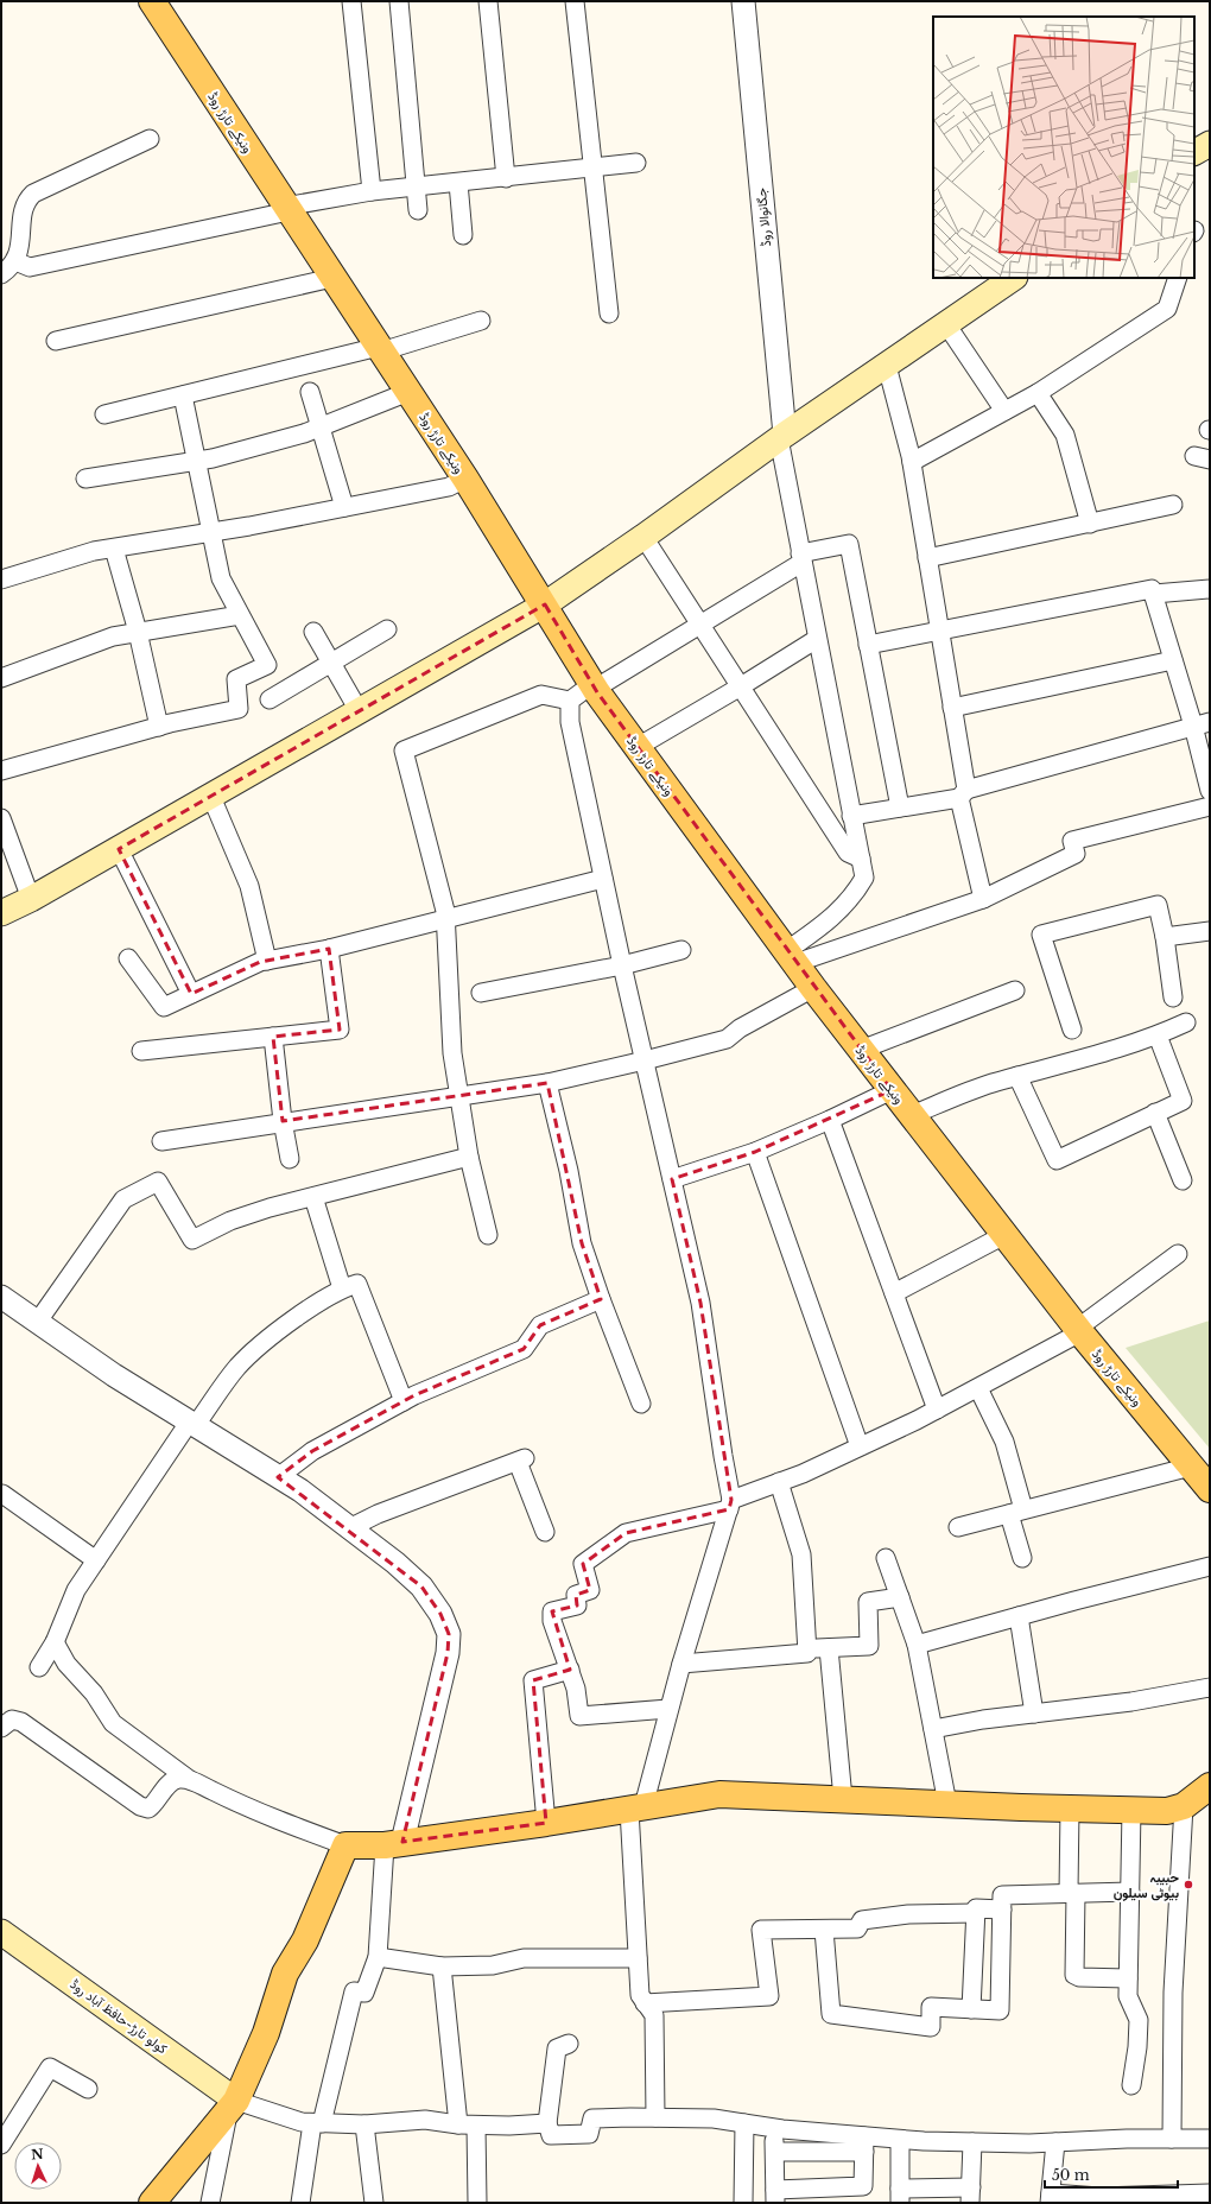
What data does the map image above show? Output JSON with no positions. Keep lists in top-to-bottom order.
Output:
{
  "streets": {
    "main road": ["ونیکے تارڑ روڈ", "کولو تارڑ-حافظ آباد روڈ"],
    "street": ["جگانوالا روڈ"]
  },
  "places": ["حبیبہ بیوٹی سیلون"],
  "scale_bar": "50 m",
  "north": "top"
}
